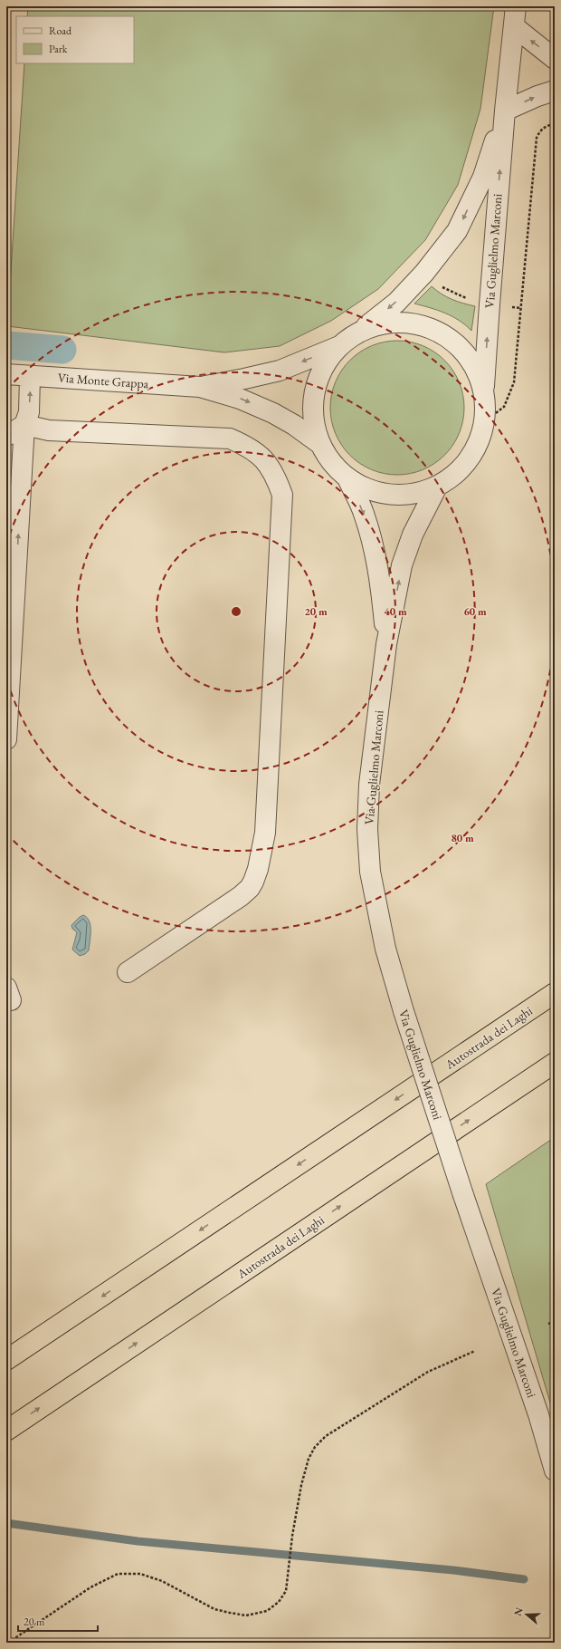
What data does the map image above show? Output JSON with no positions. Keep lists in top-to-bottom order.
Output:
{
  "streets": {
    "highway": ["Autostrada dei Laghi"],
    "street": ["Via Guglielmo Marconi", "Via Monte Grappa"]
  },
  "legend": ["Road", "Park"],
  "scale_bar": "20 m",
  "north": "left",
  "rings": [
    "20 m",
    "40 m",
    "60 m",
    "80 m"
  ]
}
